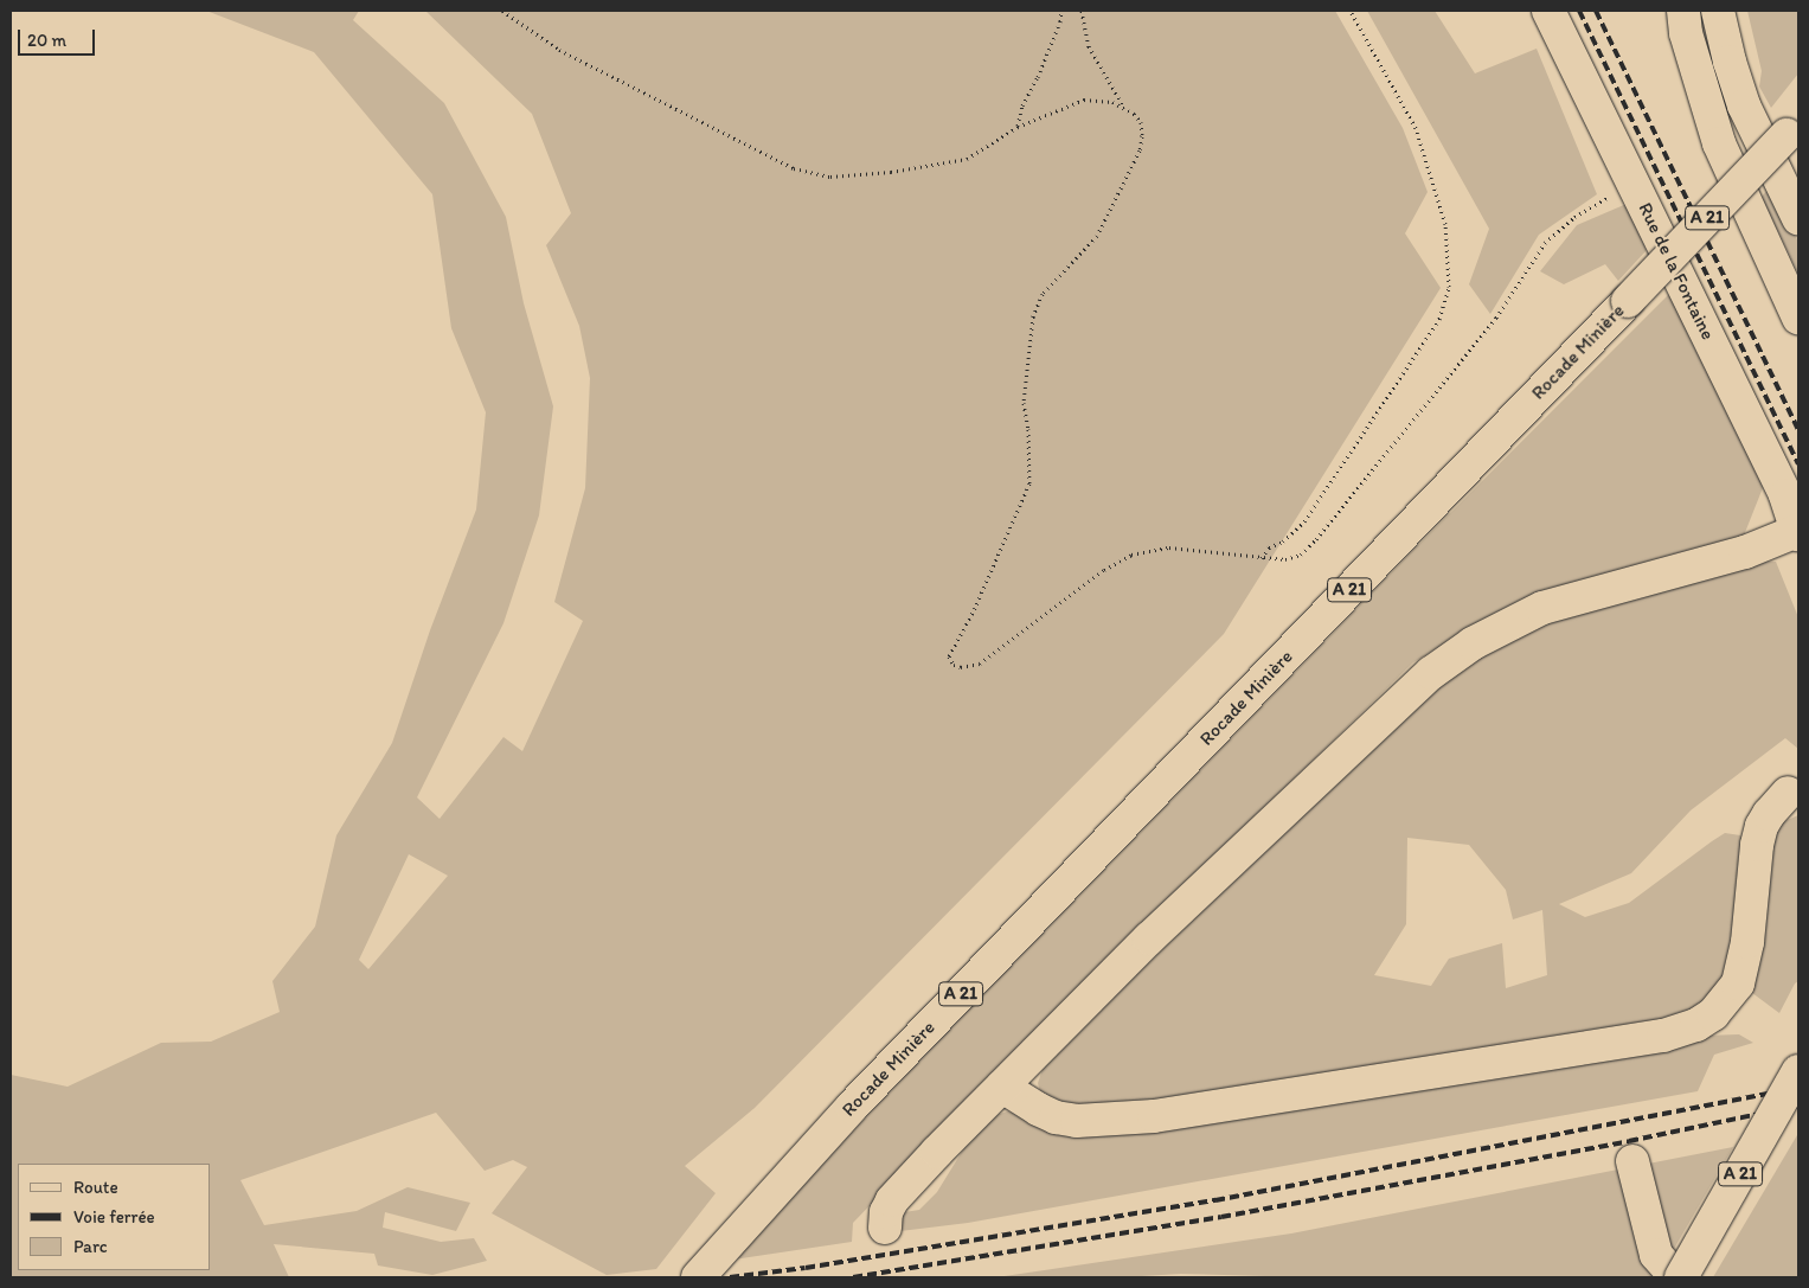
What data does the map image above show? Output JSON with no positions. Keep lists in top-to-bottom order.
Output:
{
  "streets": {
    "main road": ["A 21", "Rue de la Fontaine", "Rocade Minière"]
  },
  "legend": ["Route", "Voie ferrée", "Parc"],
  "scale_bar": "20 m"
}
